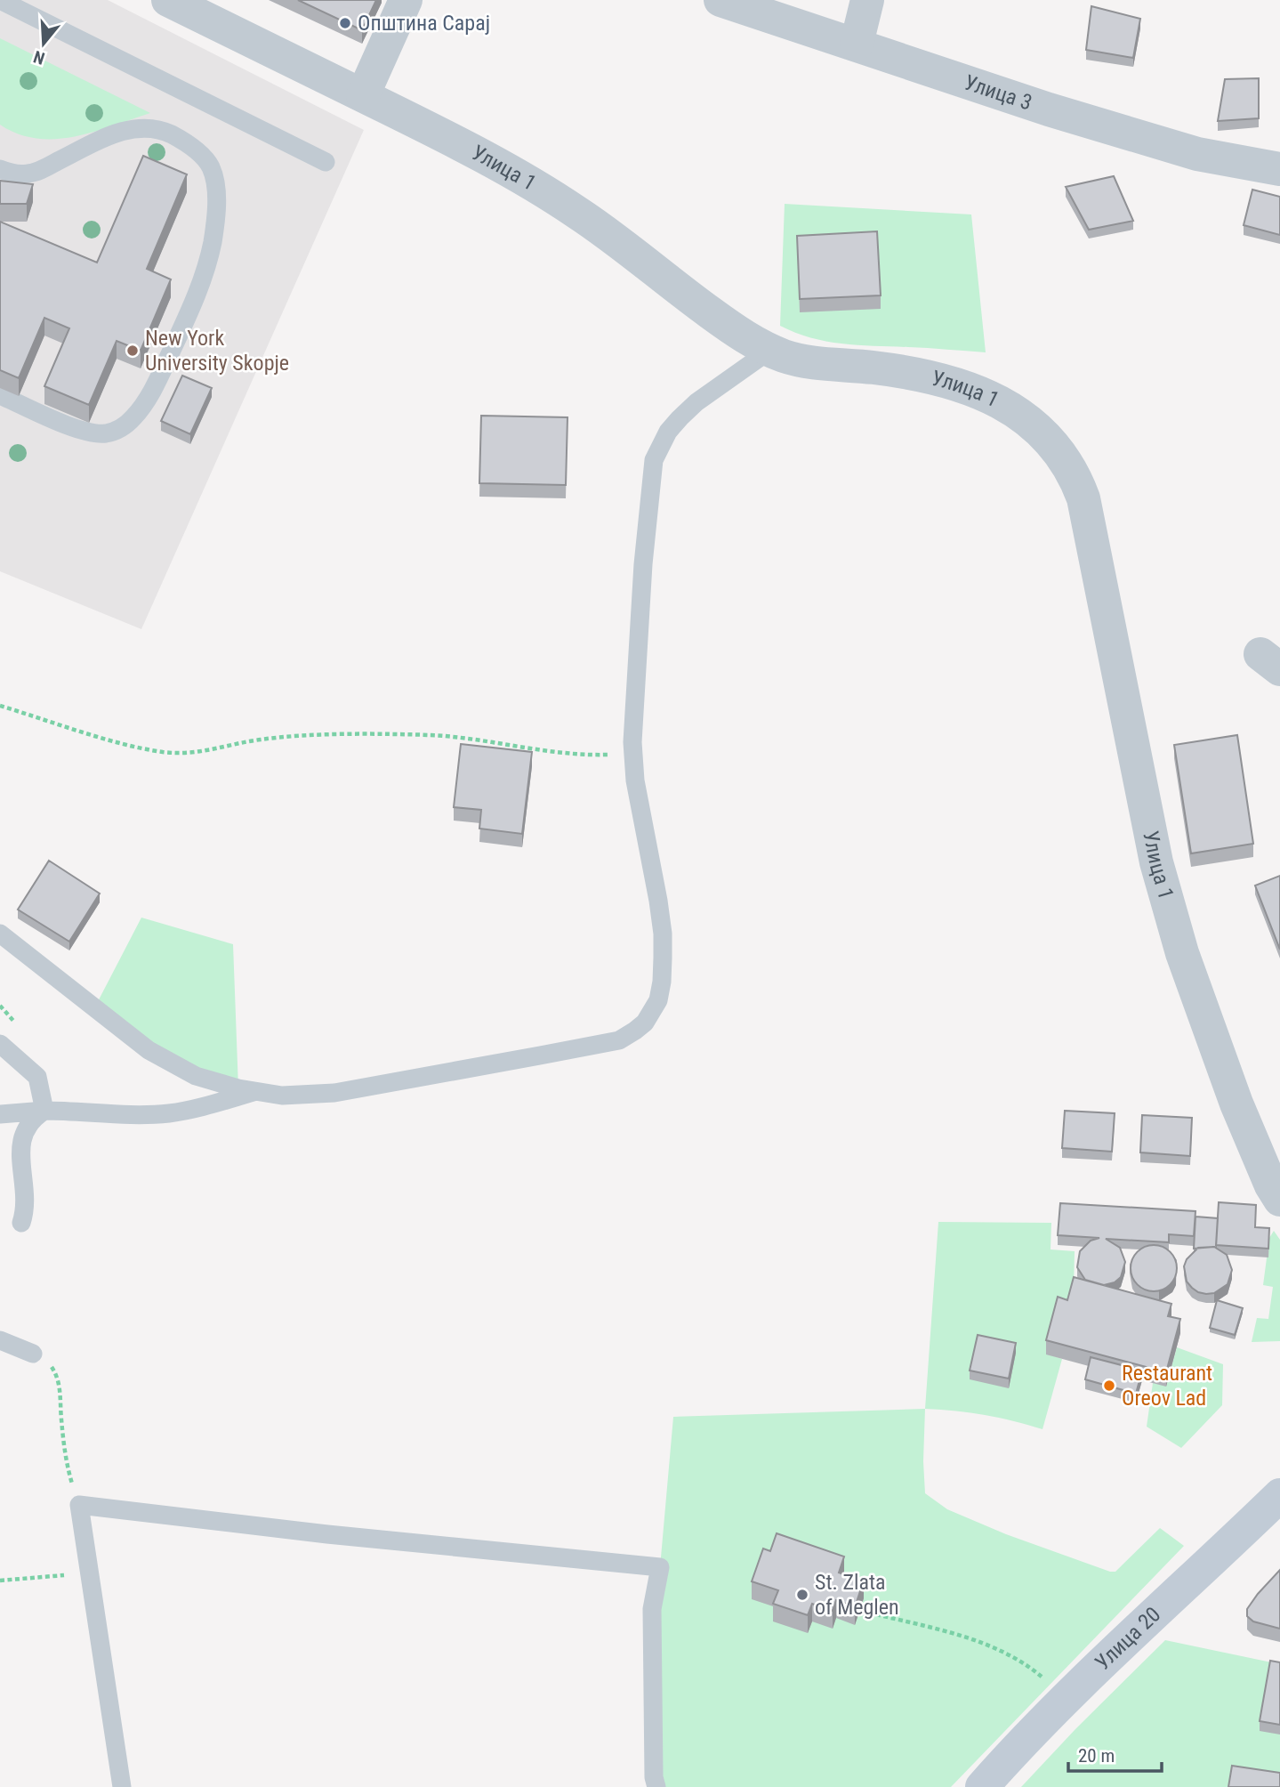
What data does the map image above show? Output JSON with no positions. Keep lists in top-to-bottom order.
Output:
{
  "streets": {
    "street": ["Улица 3", "Улица 1", "Улица 20"]
  },
  "places": [
    "Општина Сарај",
    "New York University Skopje",
    "Restaurant Oreov Lad",
    "St. Zlata of Meglen"
  ],
  "scale_bar": "20 m",
  "north": "bottom"
}
